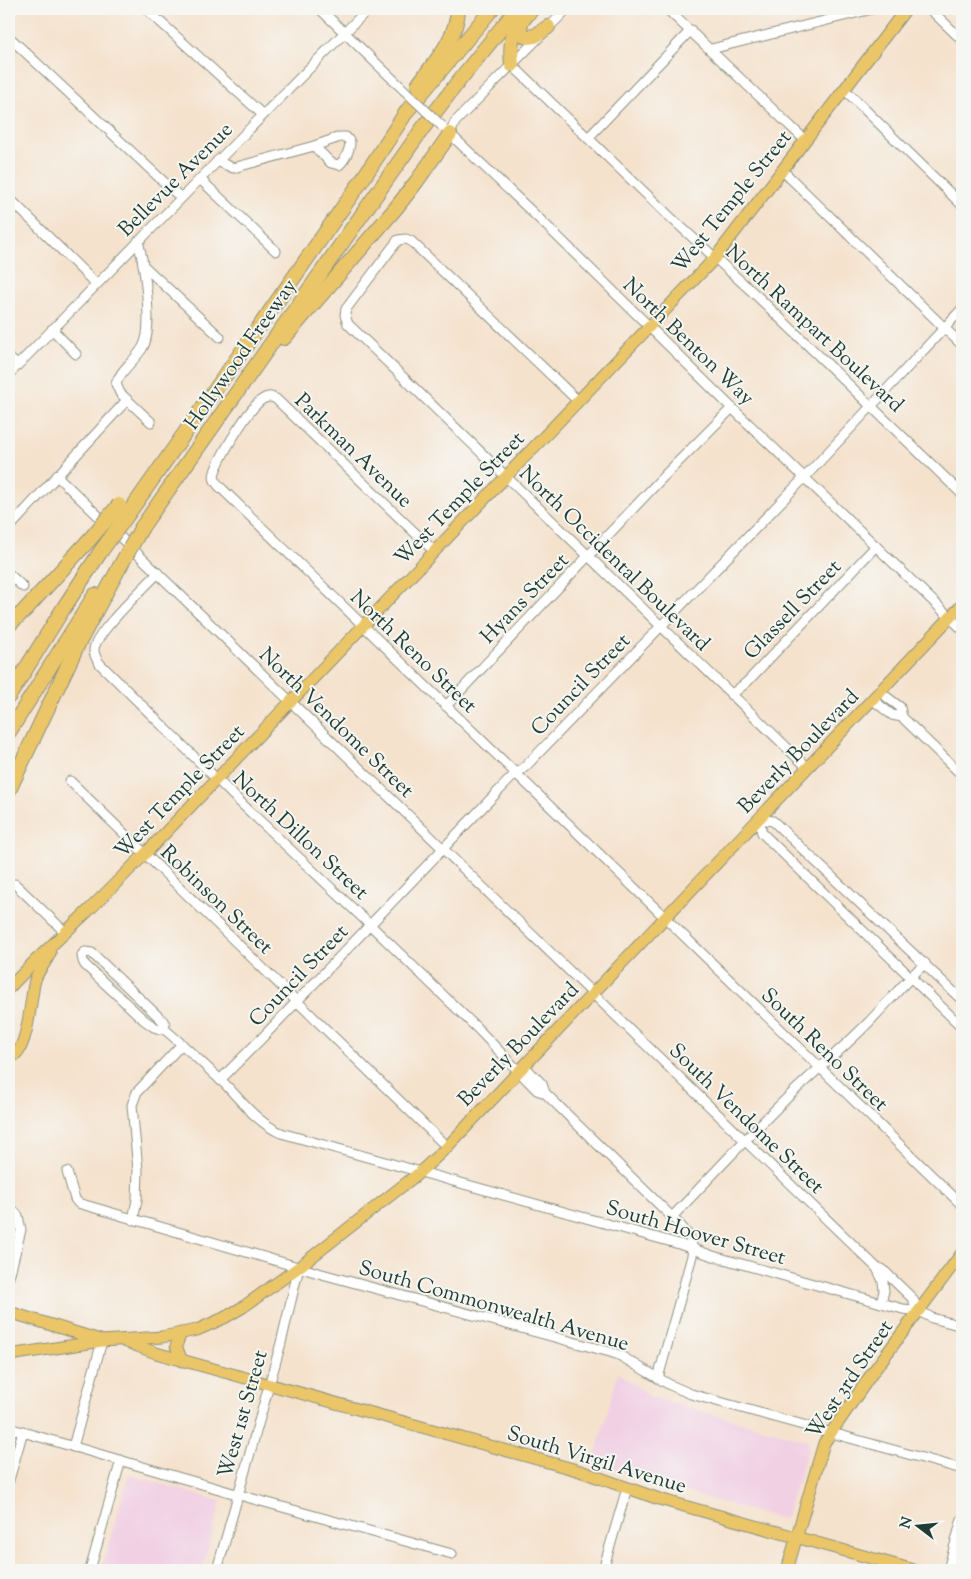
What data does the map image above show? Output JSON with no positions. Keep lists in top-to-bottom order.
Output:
{
  "streets": {
    "highway": ["Hollywood Freeway"],
    "main road": [
      "West Temple Street",
      "Beverly Boulevard",
      "West 3rd Street",
      "South Virgil Avenue"
    ],
    "street": [
      "Bellevue Avenue",
      "North Rampart Boulevard",
      "North Benton Way",
      "Parkman Avenue",
      "North Occidental Boulevard",
      "Hyans Street",
      "Glassell Street",
      "North Reno Street",
      "Council Street",
      "North Vendome Street",
      "North Dillon Street",
      "Robinson Street",
      "South Reno Street",
      "South Vendome Street",
      "South Hoover Street",
      "South Commonwealth Avenue",
      "West 1st Street"
    ]
  },
  "crossings": [
    ["Bellevue Avenue", "North Benton Way"],
    ["West Temple Street", "North Rampart Boulevard"],
    ["West Temple Street", "North Benton Way"],
    ["West Temple Street", "Parkman Avenue"],
    ["West Temple Street", "North Occidental Boulevard"],
    ["West Temple Street", "North Reno Street"],
    ["West Temple Street", "North Vendome Street"],
    ["West Temple Street", "North Dillon Street"],
    ["West Temple Street", "Robinson Street"],
    ["North Rampart Boulevard", "Council Street"],
    ["North Benton Way", "Hyans Street"],
    ["North Benton Way", "Glassell Street"],
    ["North Benton Way", "Council Street"],
    ["North Benton Way", "Beverly Boulevard"],
    ["Parkman Avenue", "North Reno Street"],
    ["North Occidental Boulevard", "Hyans Street"],
    ["North Occidental Boulevard", "Glassell Street"],
    ["North Occidental Boulevard", "Council Street"],
    ["North Occidental Boulevard", "Beverly Boulevard"],
    ["Hyans Street", "North Reno Street"],
    ["North Reno Street", "Council Street"],
    ["North Reno Street", "Beverly Boulevard"],
    ["North Reno Street", "South Reno Street"],
    ["Council Street", "North Vendome Street"],
    ["Council Street", "North Dillon Street"],
    ["Council Street", "Robinson Street"],
    ["Council Street", "South Hoover Street"],
    ["North Vendome Street", "Beverly Boulevard"],
    ["North Vendome Street", "North Dillon Street"],
    ["North Vendome Street", "South Vendome Street"],
    ["Beverly Boulevard", "North Dillon Street"],
    ["Beverly Boulevard", "Robinson Street"],
    ["Beverly Boulevard", "South Reno Street"],
    ["Beverly Boulevard", "South Vendome Street"],
    ["Beverly Boulevard", "South Hoover Street"],
    ["Beverly Boulevard", "South Commonwealth Avenue"],
    ["Beverly Boulevard", "West 1st Street"],
    ["Beverly Boulevard", "South Virgil Avenue"],
    ["North Dillon Street", "South Hoover Street"],
    ["South Vendome Street", "South Hoover Street"],
    ["South Vendome Street", "West 3rd Street"],
    ["South Hoover Street", "West 3rd Street"],
    ["South Commonwealth Avenue", "West 3rd Street"],
    ["South Commonwealth Avenue", "West 1st Street"],
    ["West 3rd Street", "South Virgil Avenue"],
    ["West 1st Street", "South Virgil Avenue"]
  ],
  "north": "left"
}
